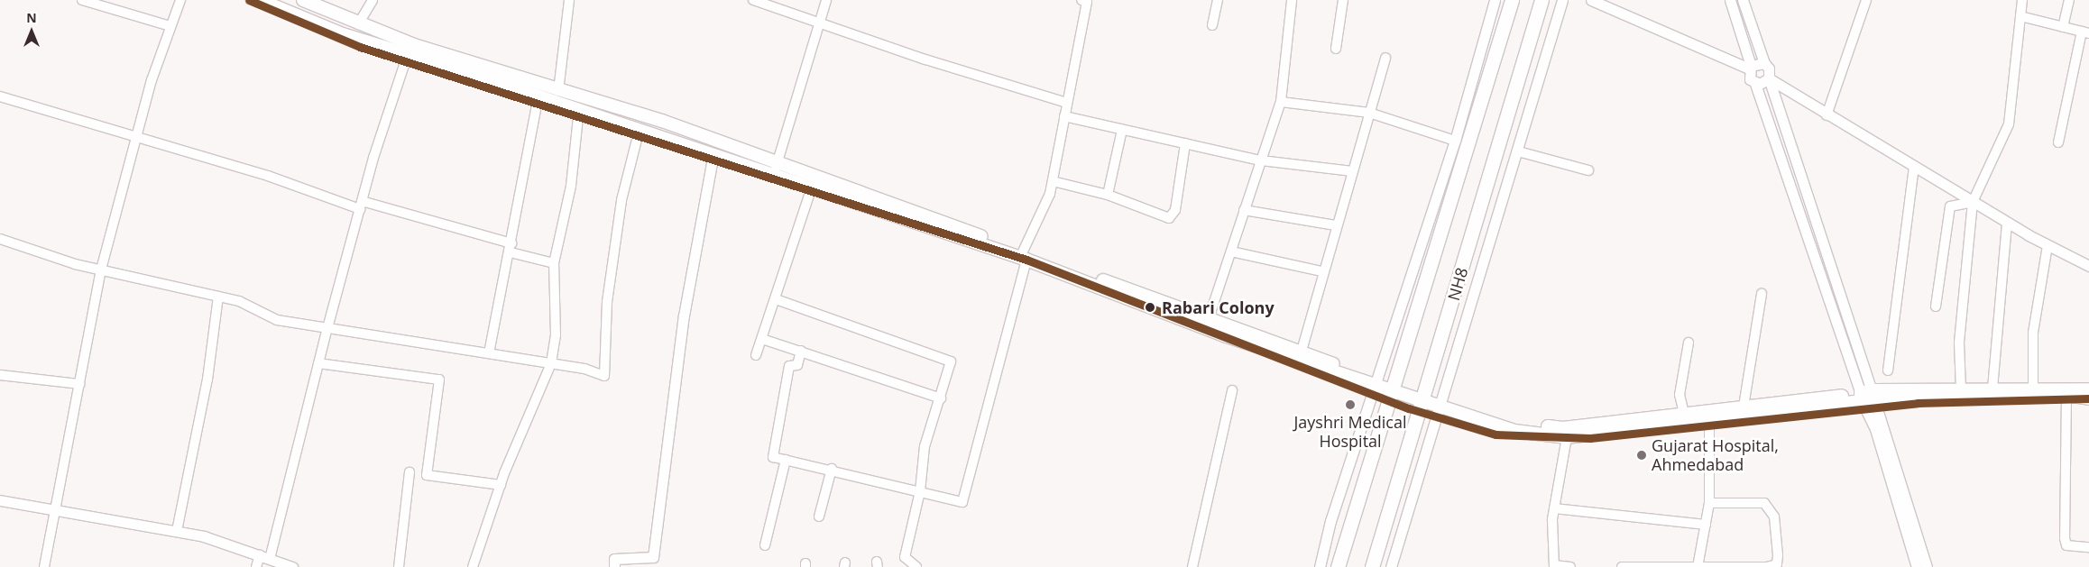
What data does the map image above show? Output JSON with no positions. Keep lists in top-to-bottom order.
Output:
{
  "streets": {
    "main road": ["NH8"]
  },
  "places": ["Rabari Colony", "Jayshri Medical Hospital", "Gujarat Hospital, Ahmedabad"],
  "north": "top"
}
